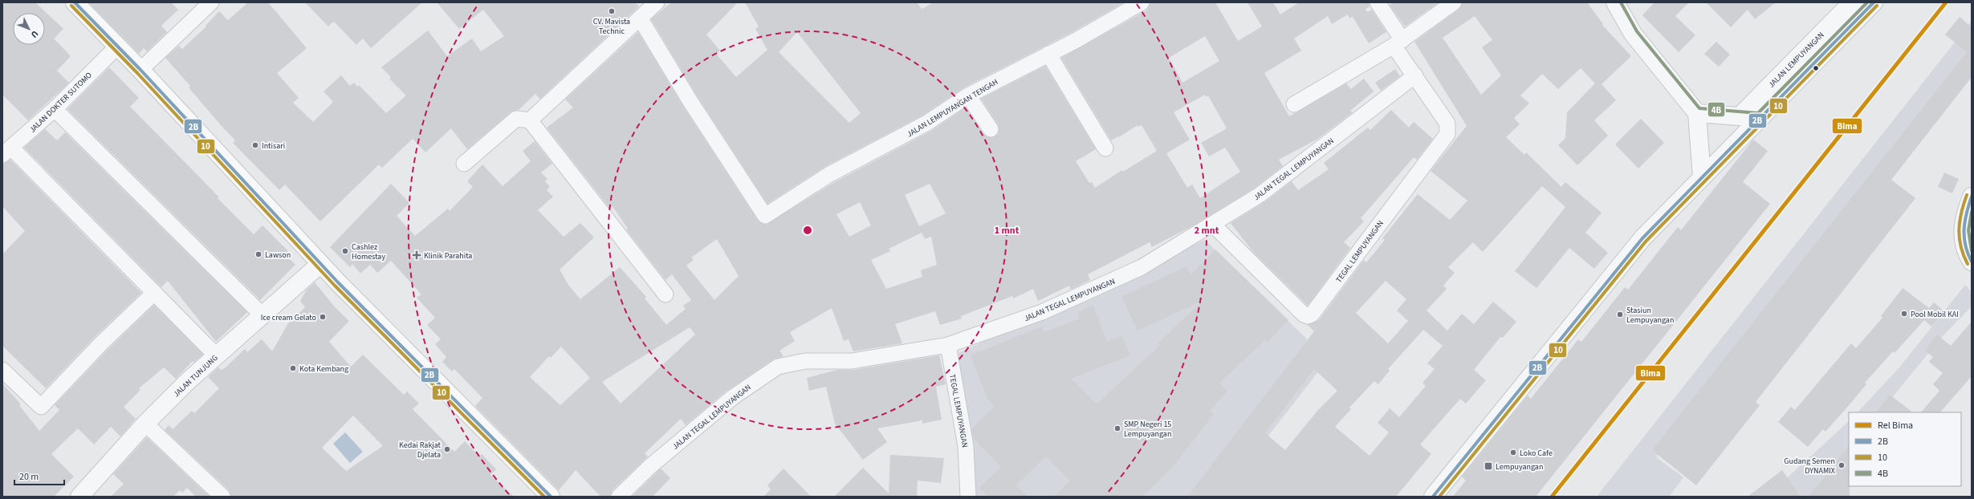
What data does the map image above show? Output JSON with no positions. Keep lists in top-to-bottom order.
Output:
{
  "streets": {
    "street": [
      "JALAN LEMPUYANGAN",
      "JALAN DOKTER SUTOMO",
      "JALAN LEMPUYANGAN TENGAH",
      "JALAN TEGAL LEMPUYANGAN",
      "TEGAL LEMPUYANGAN",
      "JALAN TUNJUNG"
    ]
  },
  "crossings": [
    ["JALAN TEGAL LEMPUYANGAN", "TEGAL LEMPUYANGAN"]
  ],
  "places": {
    "other": [
      "CV. Mavista Technic",
      "Intisari",
      "Cashlez Homestay",
      "Lawson",
      "Pool Mobil KAI",
      "Stasiun Lempuyangan",
      "Ice cream Gelato",
      "Kota Kembang",
      "SMP Negeri 15 Lempuyangan",
      "Kedai Rakjat Djelata",
      "Loko Cafe",
      "Gudang Semen DYNAMIX"
    ],
    "health": ["Klinik Parahita"],
    "transit": ["Lempuyangan"]
  },
  "lines": [
    "rail line Bima",
    "transit line 2B",
    "transit line 4B",
    "transit line 10"
  ],
  "legend": [
    "Rel Bima",
    "2B",
    "10",
    "4B"
  ],
  "scale_bar": "20 m",
  "north": "bottom right",
  "rings": ["1 mnt", "2 mnt"]
}
